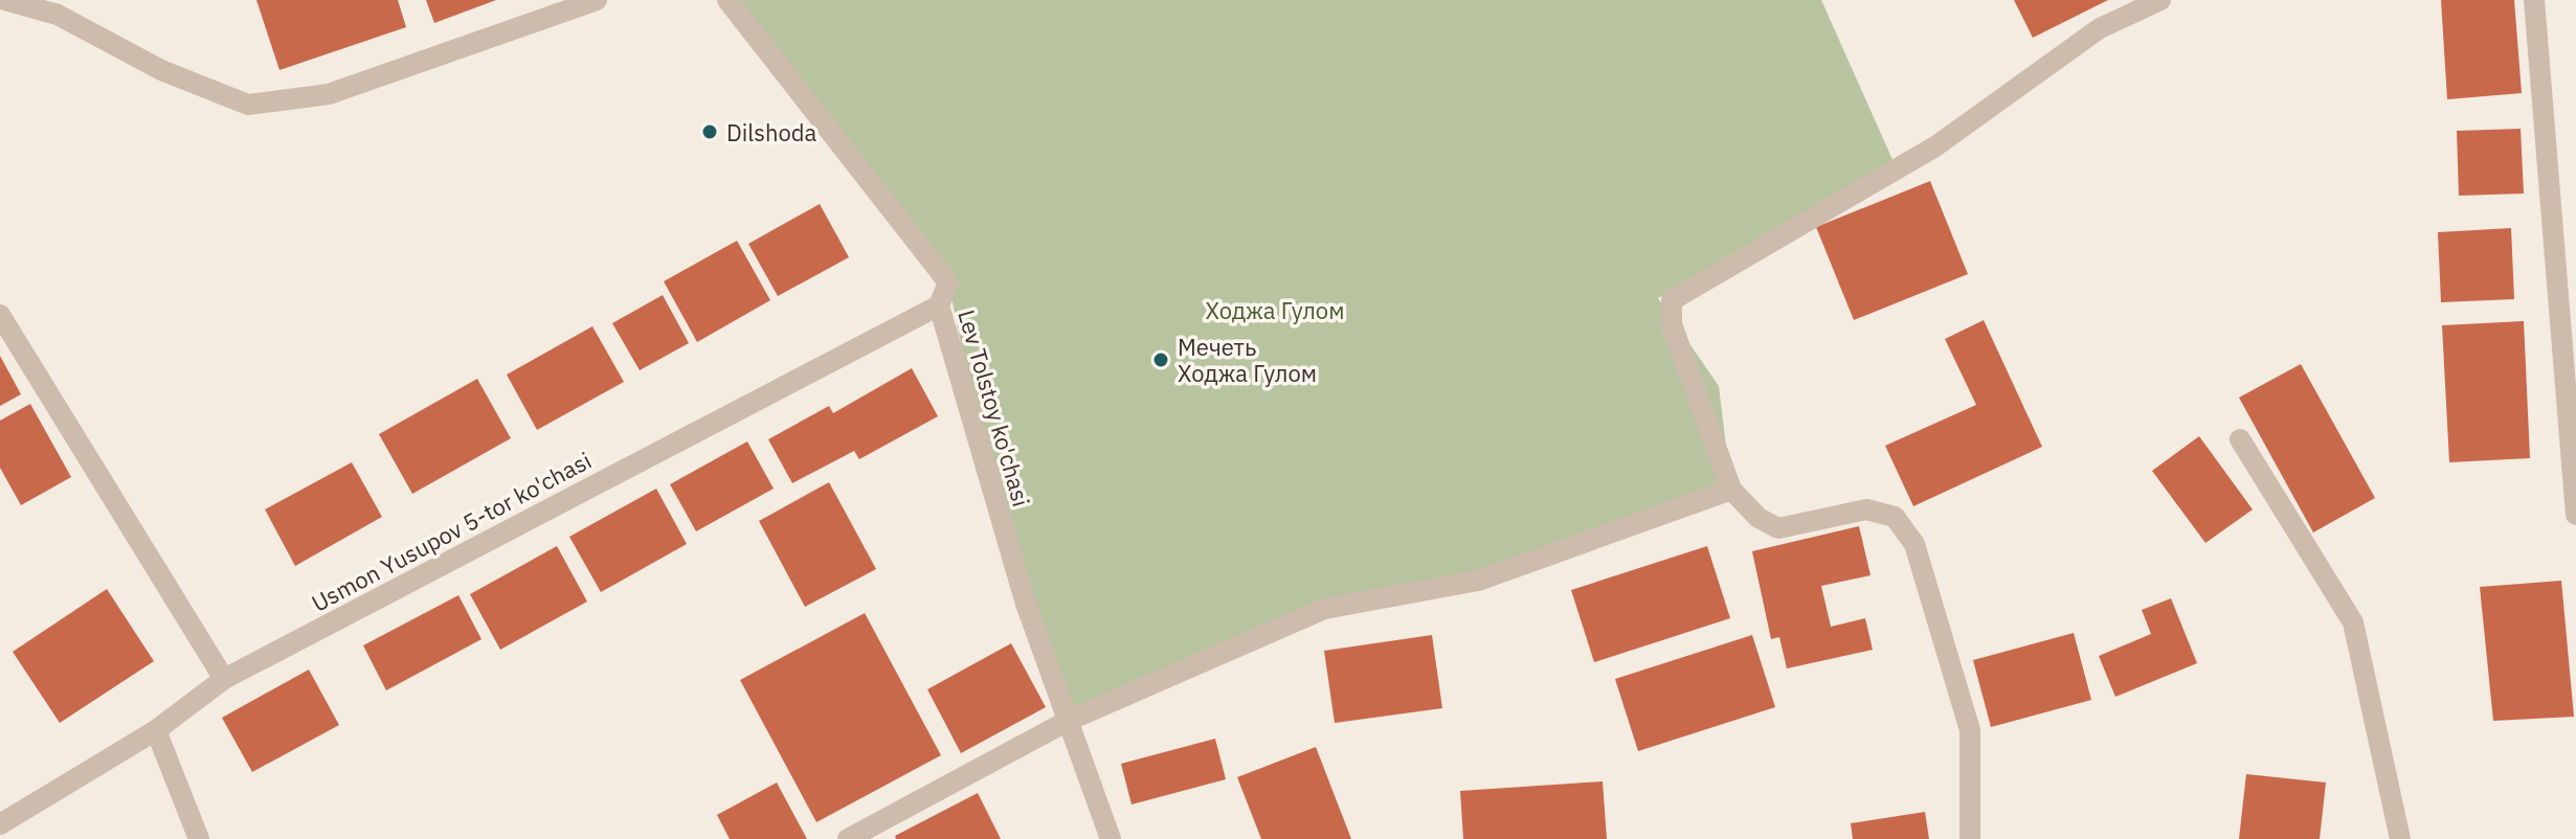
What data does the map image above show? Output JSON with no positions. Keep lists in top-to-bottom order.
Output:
{
  "streets": {
    "street": ["Lev Tolstoy ko'chasi", "Usmon Yusupov 5-tor ko'chasi"]
  },
  "crossings": [
    ["Lev Tolstoy ko'chasi", "Usmon Yusupov 5-tor ko'chasi"]
  ],
  "parks": ["Ходжа Гулом"],
  "places": ["Dilshoda", "Мечеть Ходжа Гулом"]
}
